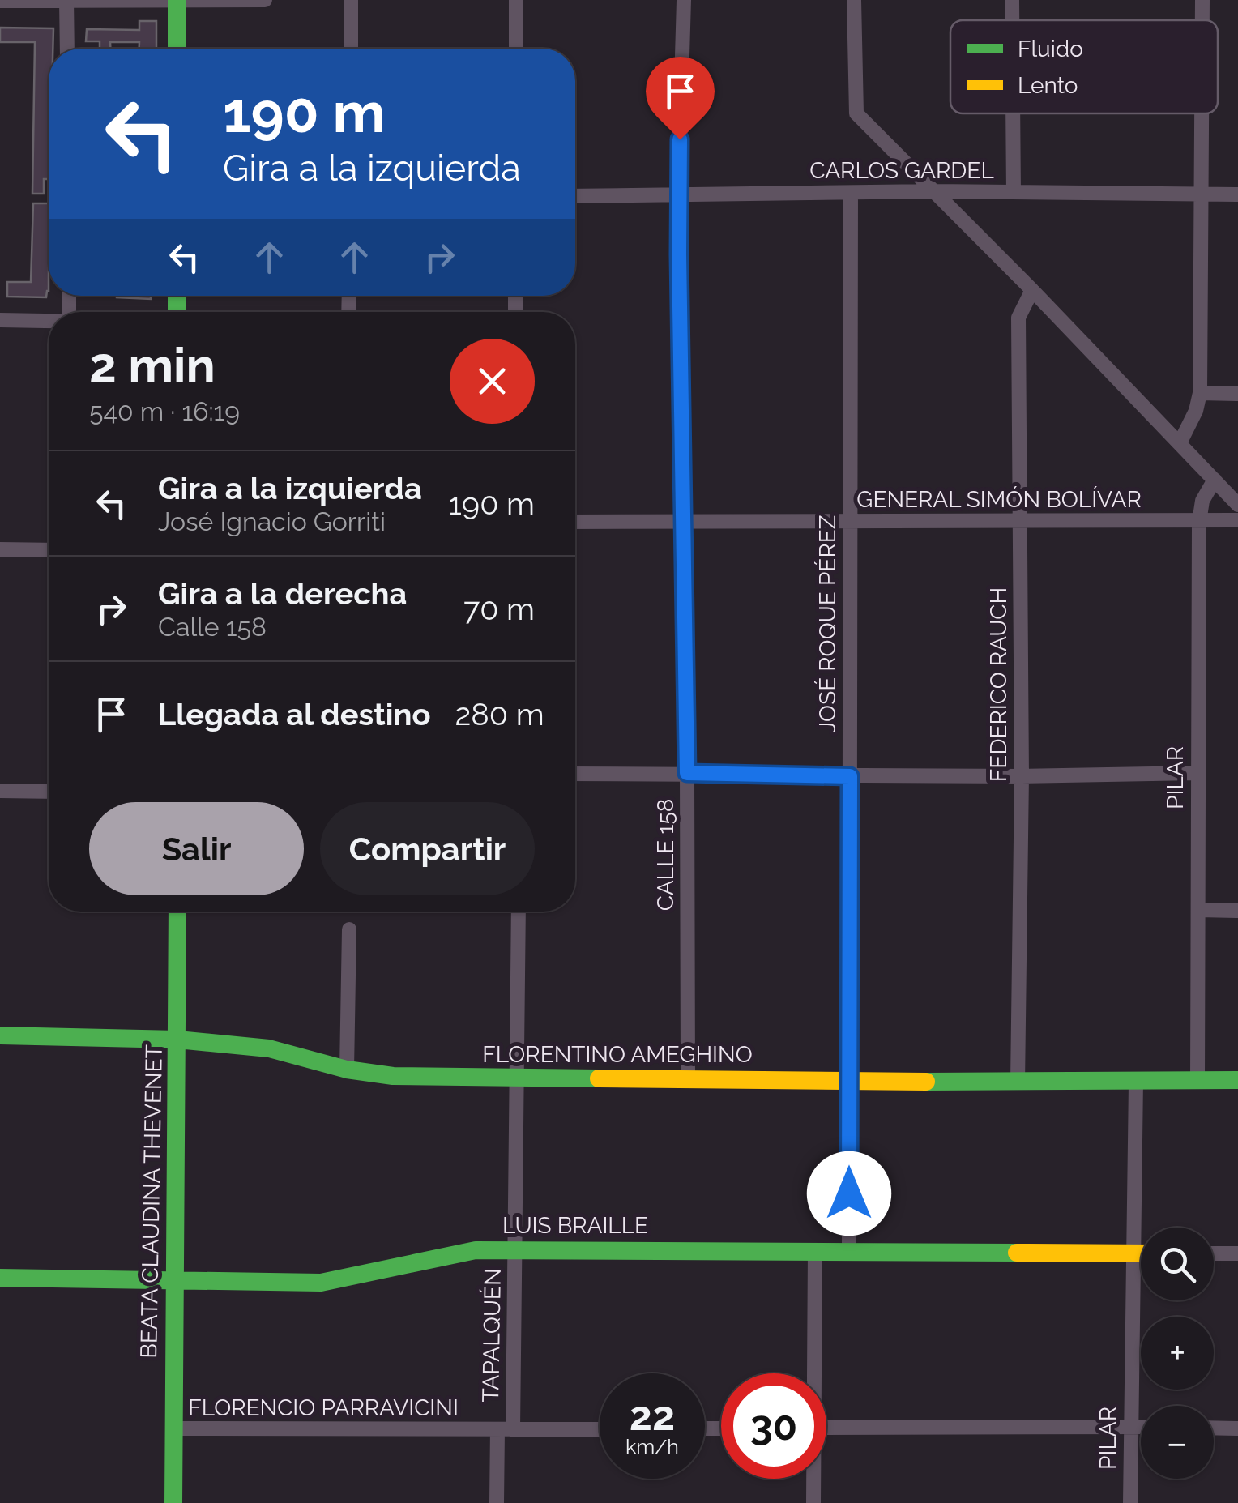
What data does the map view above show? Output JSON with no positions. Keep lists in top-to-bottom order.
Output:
{
  "streets": {
    "street": [
      "CARLOS GARDEL",
      "GENERAL SIMÓN BOLÍVAR",
      "JOSÉ ROQUE PÉREZ",
      "FEDERICO RAUCH",
      "PILAR",
      "CALLE 158",
      "FLORENTINO AMEGHINO",
      "BEATA CLAUDINA THEVENET",
      "LUIS BRAILLE",
      "TAPALQUÉN",
      "FLORENCIO PARRAVICINI"
    ]
  },
  "crossings": [
    ["CARLOS GARDEL", "JOSÉ ROQUE PÉREZ"],
    ["CARLOS GARDEL", "CALLE 158"],
    ["GENERAL SIMÓN BOLÍVAR", "JOSÉ ROQUE PÉREZ"],
    ["GENERAL SIMÓN BOLÍVAR", "FEDERICO RAUCH"],
    ["GENERAL SIMÓN BOLÍVAR", "PILAR"],
    ["GENERAL SIMÓN BOLÍVAR", "CALLE 158"],
    ["JOSÉ ROQUE PÉREZ", "FLORENTINO AMEGHINO"],
    ["JOSÉ ROQUE PÉREZ", "LUIS BRAILLE"],
    ["FEDERICO RAUCH", "FLORENTINO AMEGHINO"],
    ["PILAR", "FLORENTINO AMEGHINO"],
    ["PILAR", "LUIS BRAILLE"],
    ["CALLE 158", "FLORENTINO AMEGHINO"],
    ["FLORENTINO AMEGHINO", "BEATA CLAUDINA THEVENET"],
    ["FLORENTINO AMEGHINO", "TAPALQUÉN"],
    ["BEATA CLAUDINA THEVENET", "LUIS BRAILLE"],
    ["BEATA CLAUDINA THEVENET", "FLORENCIO PARRAVICINI"],
    ["LUIS BRAILLE", "TAPALQUÉN"],
    ["TAPALQUÉN", "FLORENCIO PARRAVICINI"]
  ],
  "legend": ["Fluido", "Lento"],
  "page": {
    "turn": ["190 m", "Gira a la izquierda"],
    "heading": ["2 min", "540 m · 16:19"],
    "list": [
      {
        "name": "Gira a la izquierda",
        "note": "José Ignacio Gorriti",
        "value": "190 m"
      },
      {
        "name": "Gira a la derecha",
        "note": "Calle 158",
        "value": "70 m"
      },
      {
        "name": "Llegada al destino",
        "value": "280 m"
      }
    ],
    "buttons": ["Salir", "Compartir"],
    "map_buttons": ["+", "−"],
    "speed": "22 km/h",
    "limit": "30"
  }
}
